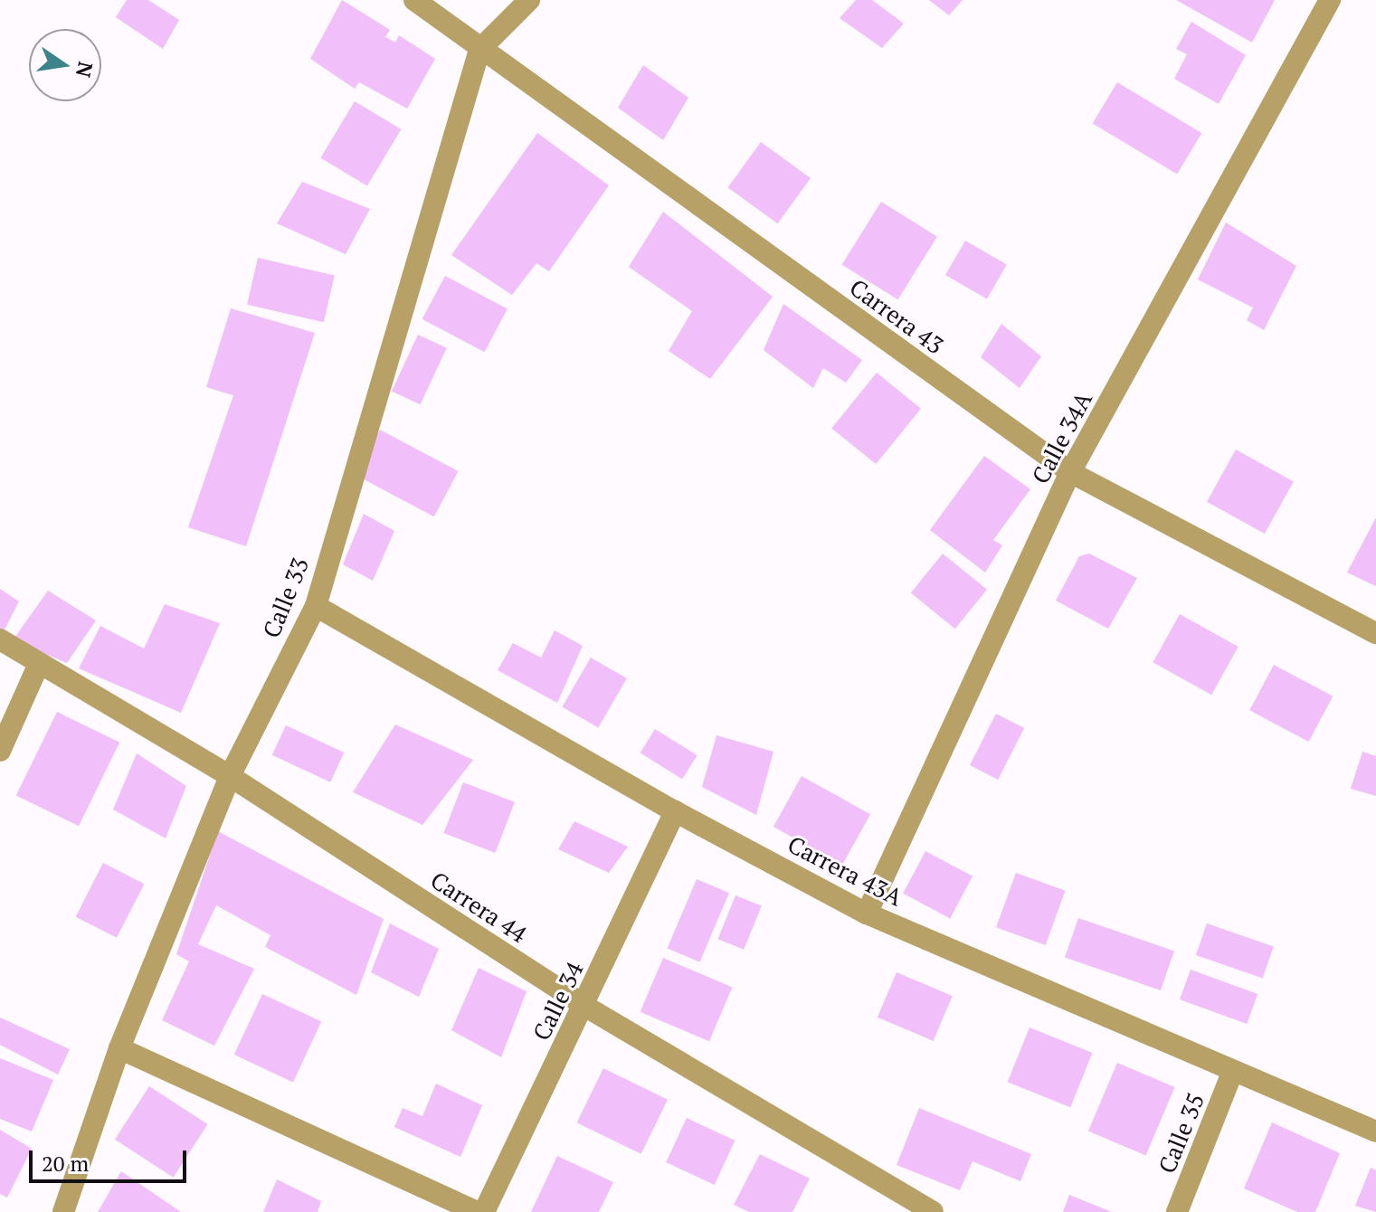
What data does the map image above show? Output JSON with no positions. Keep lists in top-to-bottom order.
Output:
{
  "streets": {
    "street": [
      "Carrera 43",
      "Calle 34A",
      "Calle 33",
      "Carrera 43A",
      "Carrera 44",
      "Calle 34",
      "Calle 35"
    ]
  },
  "crossings": [
    ["Carrera 43", "Calle 34A"],
    ["Carrera 43", "Calle 33"],
    ["Calle 34A", "Carrera 43A"],
    ["Calle 33", "Carrera 43A"],
    ["Calle 33", "Carrera 44"],
    ["Carrera 43A", "Calle 34"],
    ["Carrera 43A", "Calle 35"],
    ["Carrera 44", "Calle 34"]
  ],
  "scale_bar": "20 m",
  "north": "right"
}
